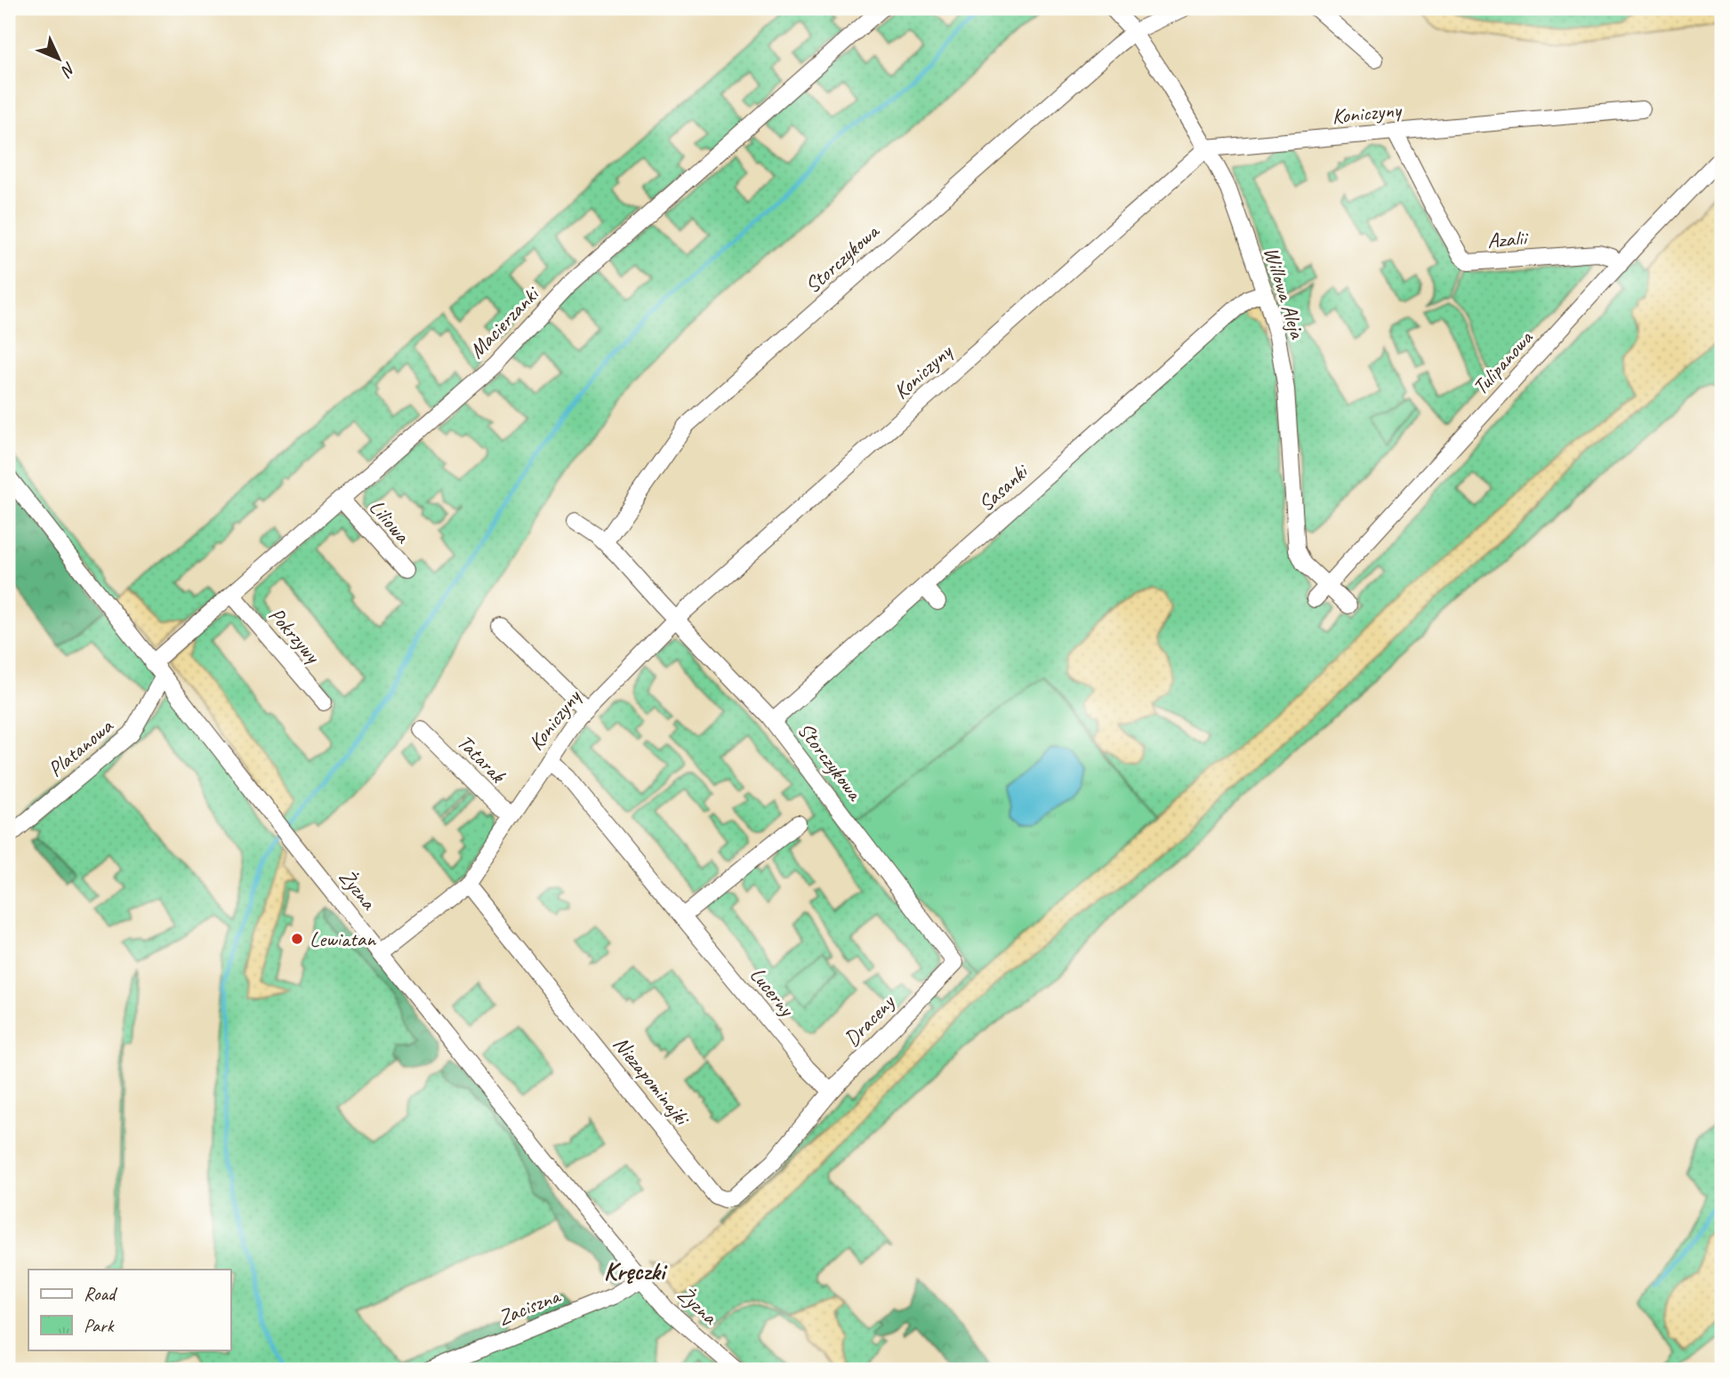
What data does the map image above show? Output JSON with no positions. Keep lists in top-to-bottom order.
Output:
{
  "streets": {
    "street": [
      "Koniczyny",
      "Azalii",
      "Storczykowa",
      "Willowa Aleja",
      "Macierzanki",
      "Tulipanowa",
      "Sasanki",
      "Liliowa",
      "Pokrzywy",
      "Platanowa",
      "Tatarak",
      "Żyzna",
      "Lucerny",
      "Draceny",
      "Niezapominajki",
      "Zaciszna"
    ]
  },
  "crossings": [
    ["Koniczyny", "Azalii"],
    ["Koniczyny", "Storczykowa"],
    ["Koniczyny", "Willowa Aleja"],
    ["Koniczyny", "Tatarak"],
    ["Koniczyny", "Żyzna"],
    ["Koniczyny", "Lucerny"],
    ["Koniczyny", "Niezapominajki"],
    ["Azalii", "Tulipanowa"],
    ["Storczykowa", "Willowa Aleja"],
    ["Storczykowa", "Sasanki"],
    ["Storczykowa", "Draceny"],
    ["Willowa Aleja", "Tulipanowa"],
    ["Willowa Aleja", "Sasanki"],
    ["Macierzanki", "Liliowa"],
    ["Macierzanki", "Pokrzywy"],
    ["Macierzanki", "Żyzna"],
    ["Platanowa", "Żyzna"],
    ["Żyzna", "Zaciszna"],
    ["Lucerny", "Draceny"],
    ["Draceny", "Niezapominajki"]
  ],
  "districts": ["Kręczki"],
  "places": ["Lewiatan"],
  "legend": ["Road", "Park"],
  "north": "bottom right"
}
